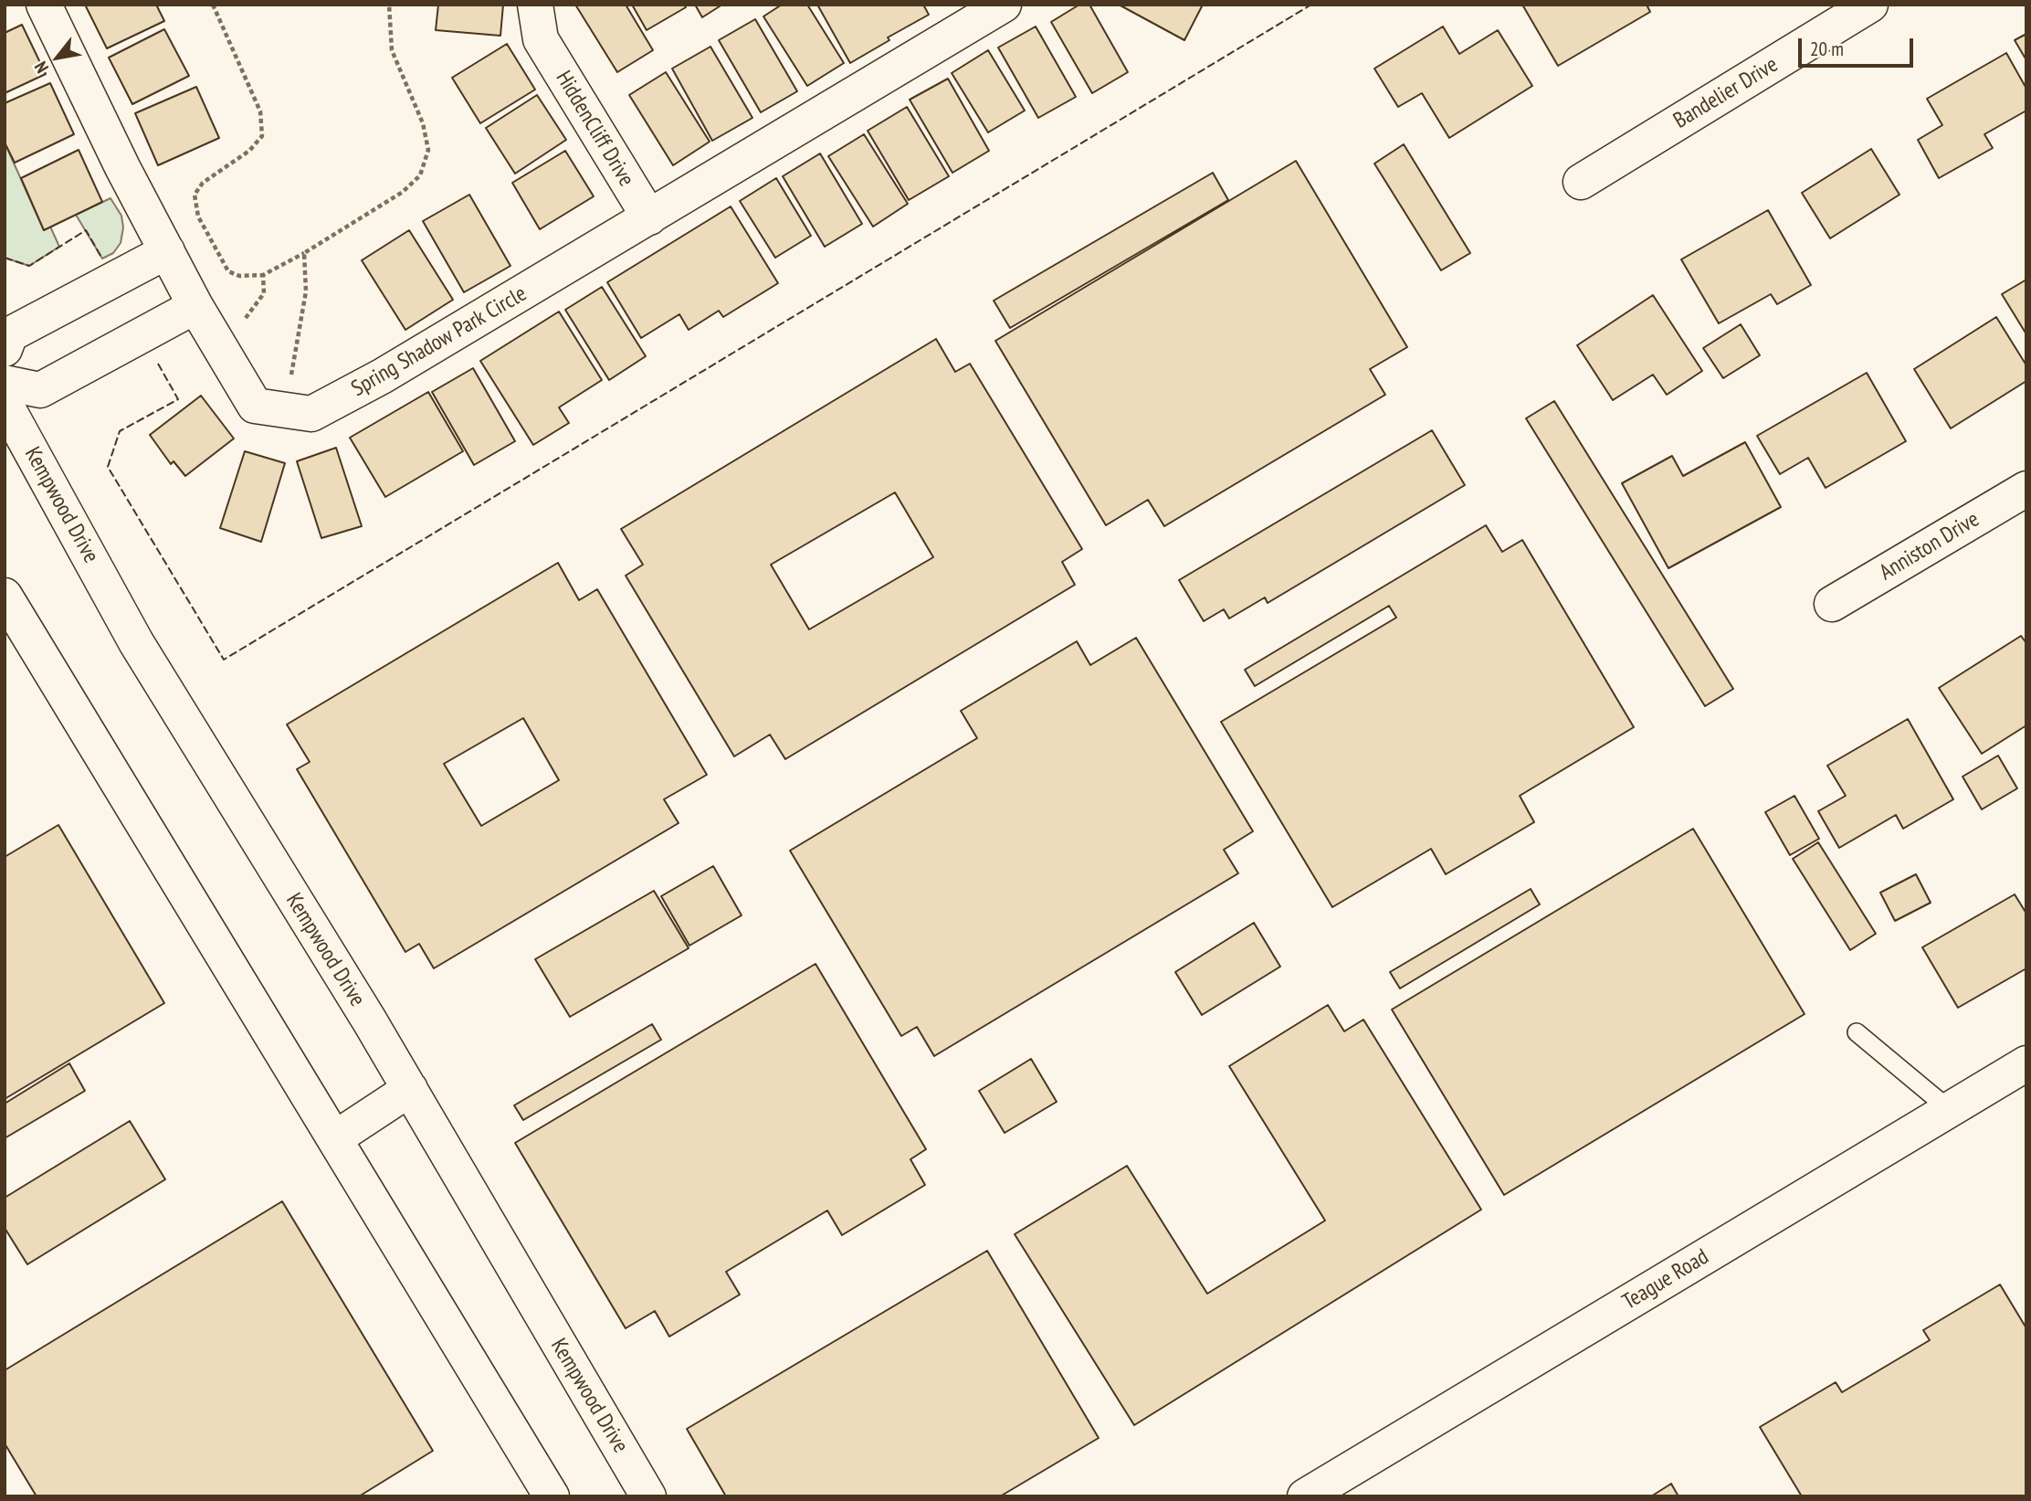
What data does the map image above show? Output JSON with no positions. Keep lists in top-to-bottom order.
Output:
{
  "streets": {
    "street": [
      "Bandelier Drive",
      "HiddenCliff Drive",
      "Spring Shadow Park Circle",
      "Kempwood Drive",
      "Anniston Drive",
      "Teague Road"
    ]
  },
  "crossings": [
    ["HiddenCliff Drive", "Spring Shadow Park Circle"]
  ],
  "scale_bar": "20 m",
  "north": "bottom left"
}
